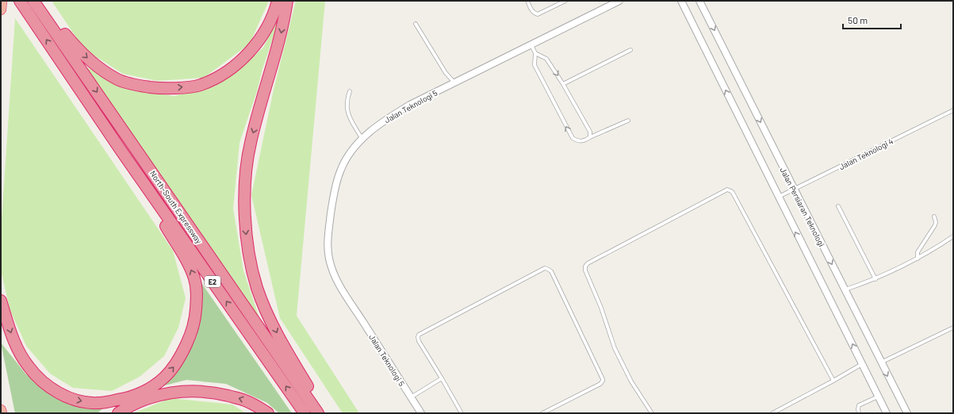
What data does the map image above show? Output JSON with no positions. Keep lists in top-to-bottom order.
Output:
{
  "streets": {
    "highway": ["North–South Expressway", "E2"],
    "street": ["Jalan Teknologi 5", "Jalan Persiaran Teknologi"],
    "lane": ["Jalan Teknologi 4"]
  },
  "crossings": [
    ["Jalan Teknologi 4", "Jalan Persiaran Teknologi"]
  ],
  "scale_bar": "50 m"
}
